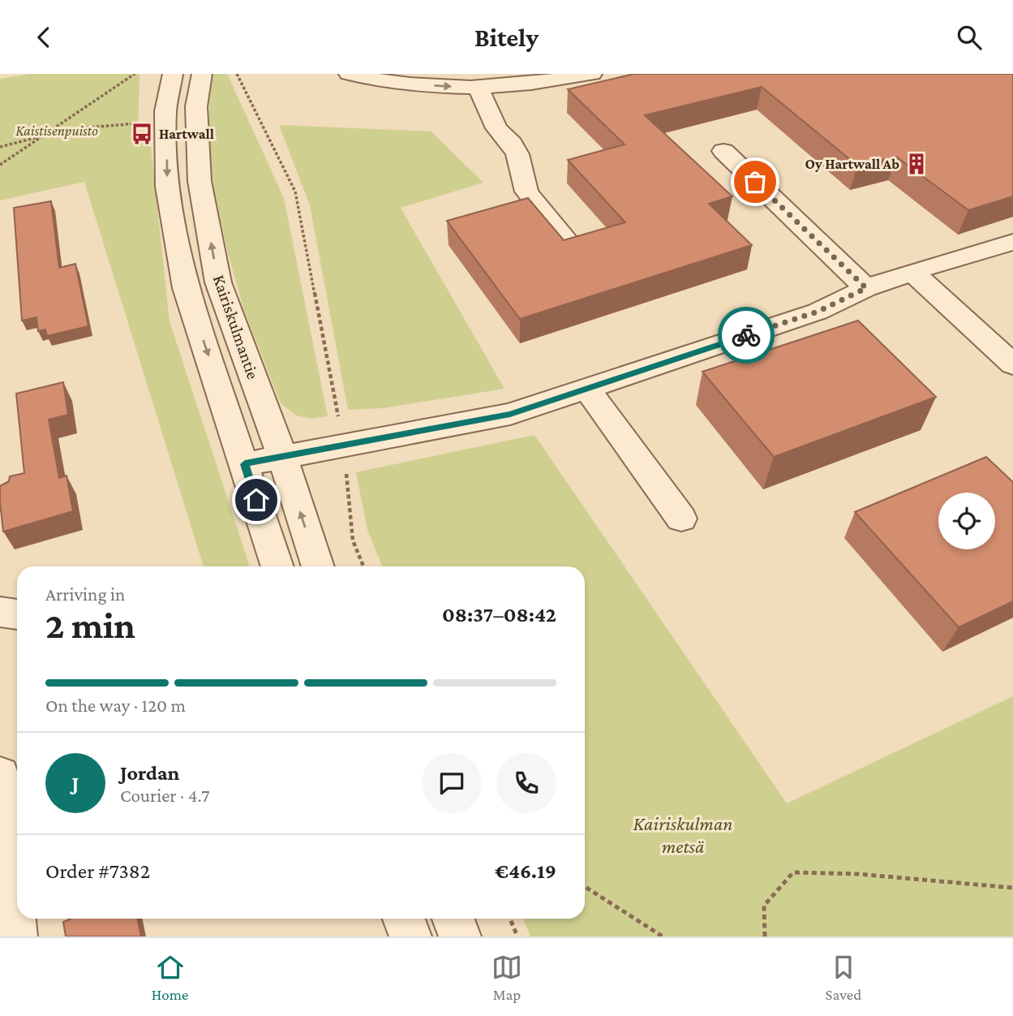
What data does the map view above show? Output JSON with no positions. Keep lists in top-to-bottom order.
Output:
{
  "streets": {
    "street": ["Kairiskulmantie"]
  },
  "parks": ["Kaistisenpuisto", "Kairiskulman metsä"],
  "places": {
    "bus stop": ["Hartwall"],
    "building": ["Oy Hartwall Ab"]
  },
  "page": {
    "header": "Bitely",
    "heading": ["2 min", "Arriving in", "08:37–08:42"],
    "panel": [
      "Jordan",
      "Courier · 4.7",
      "Order #7382",
      "€46.19"
    ],
    "bar": "On the way · 120 m",
    "round": "J",
    "tabs": ["Home", "Map", "Saved"]
  }
}
